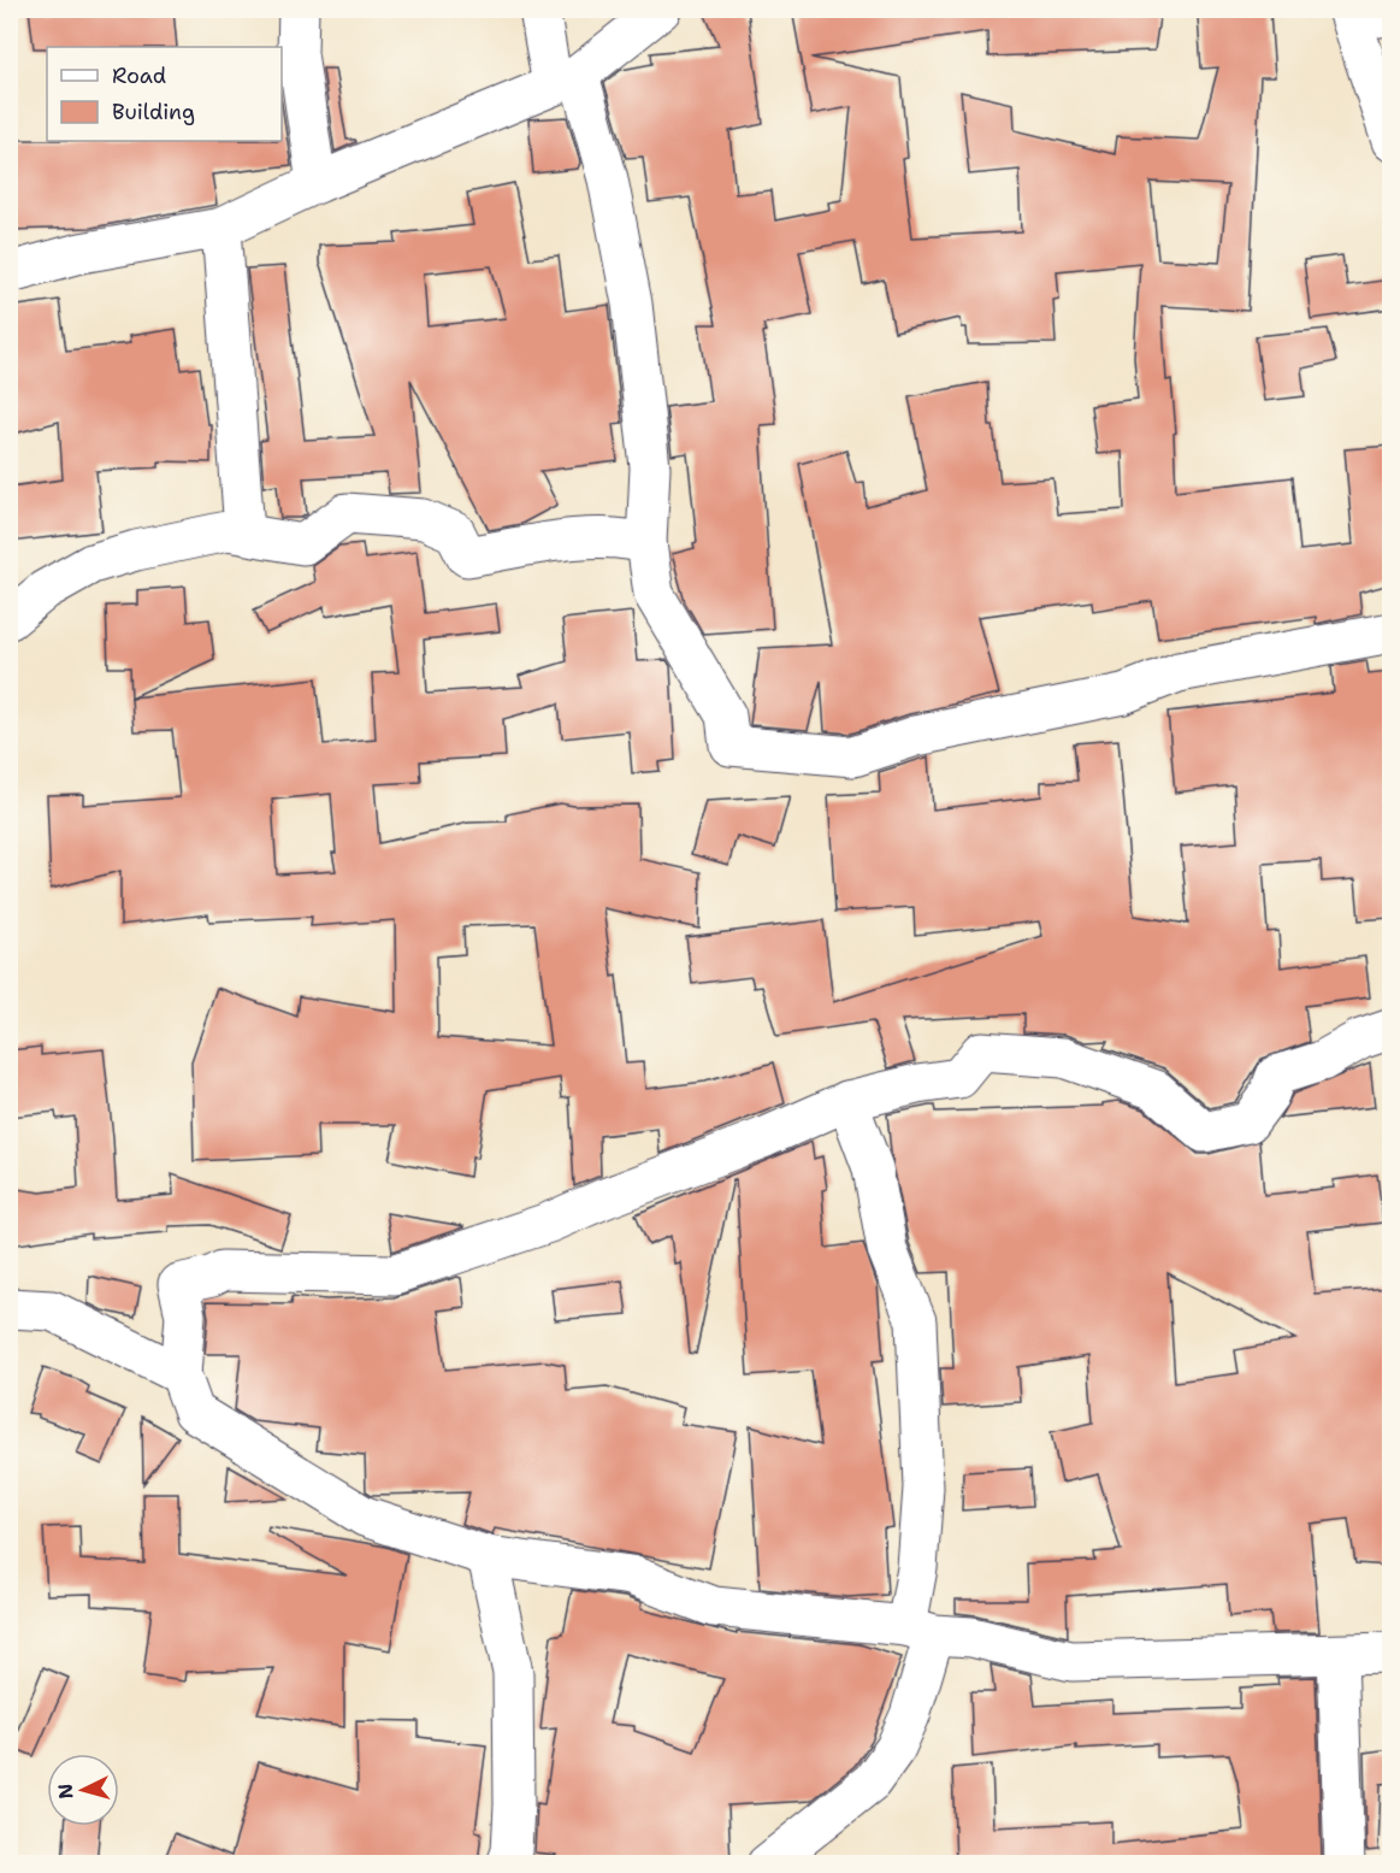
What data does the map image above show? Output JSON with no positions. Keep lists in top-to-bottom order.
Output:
{
  "legend": ["Road", "Building"],
  "north": "left"
}
